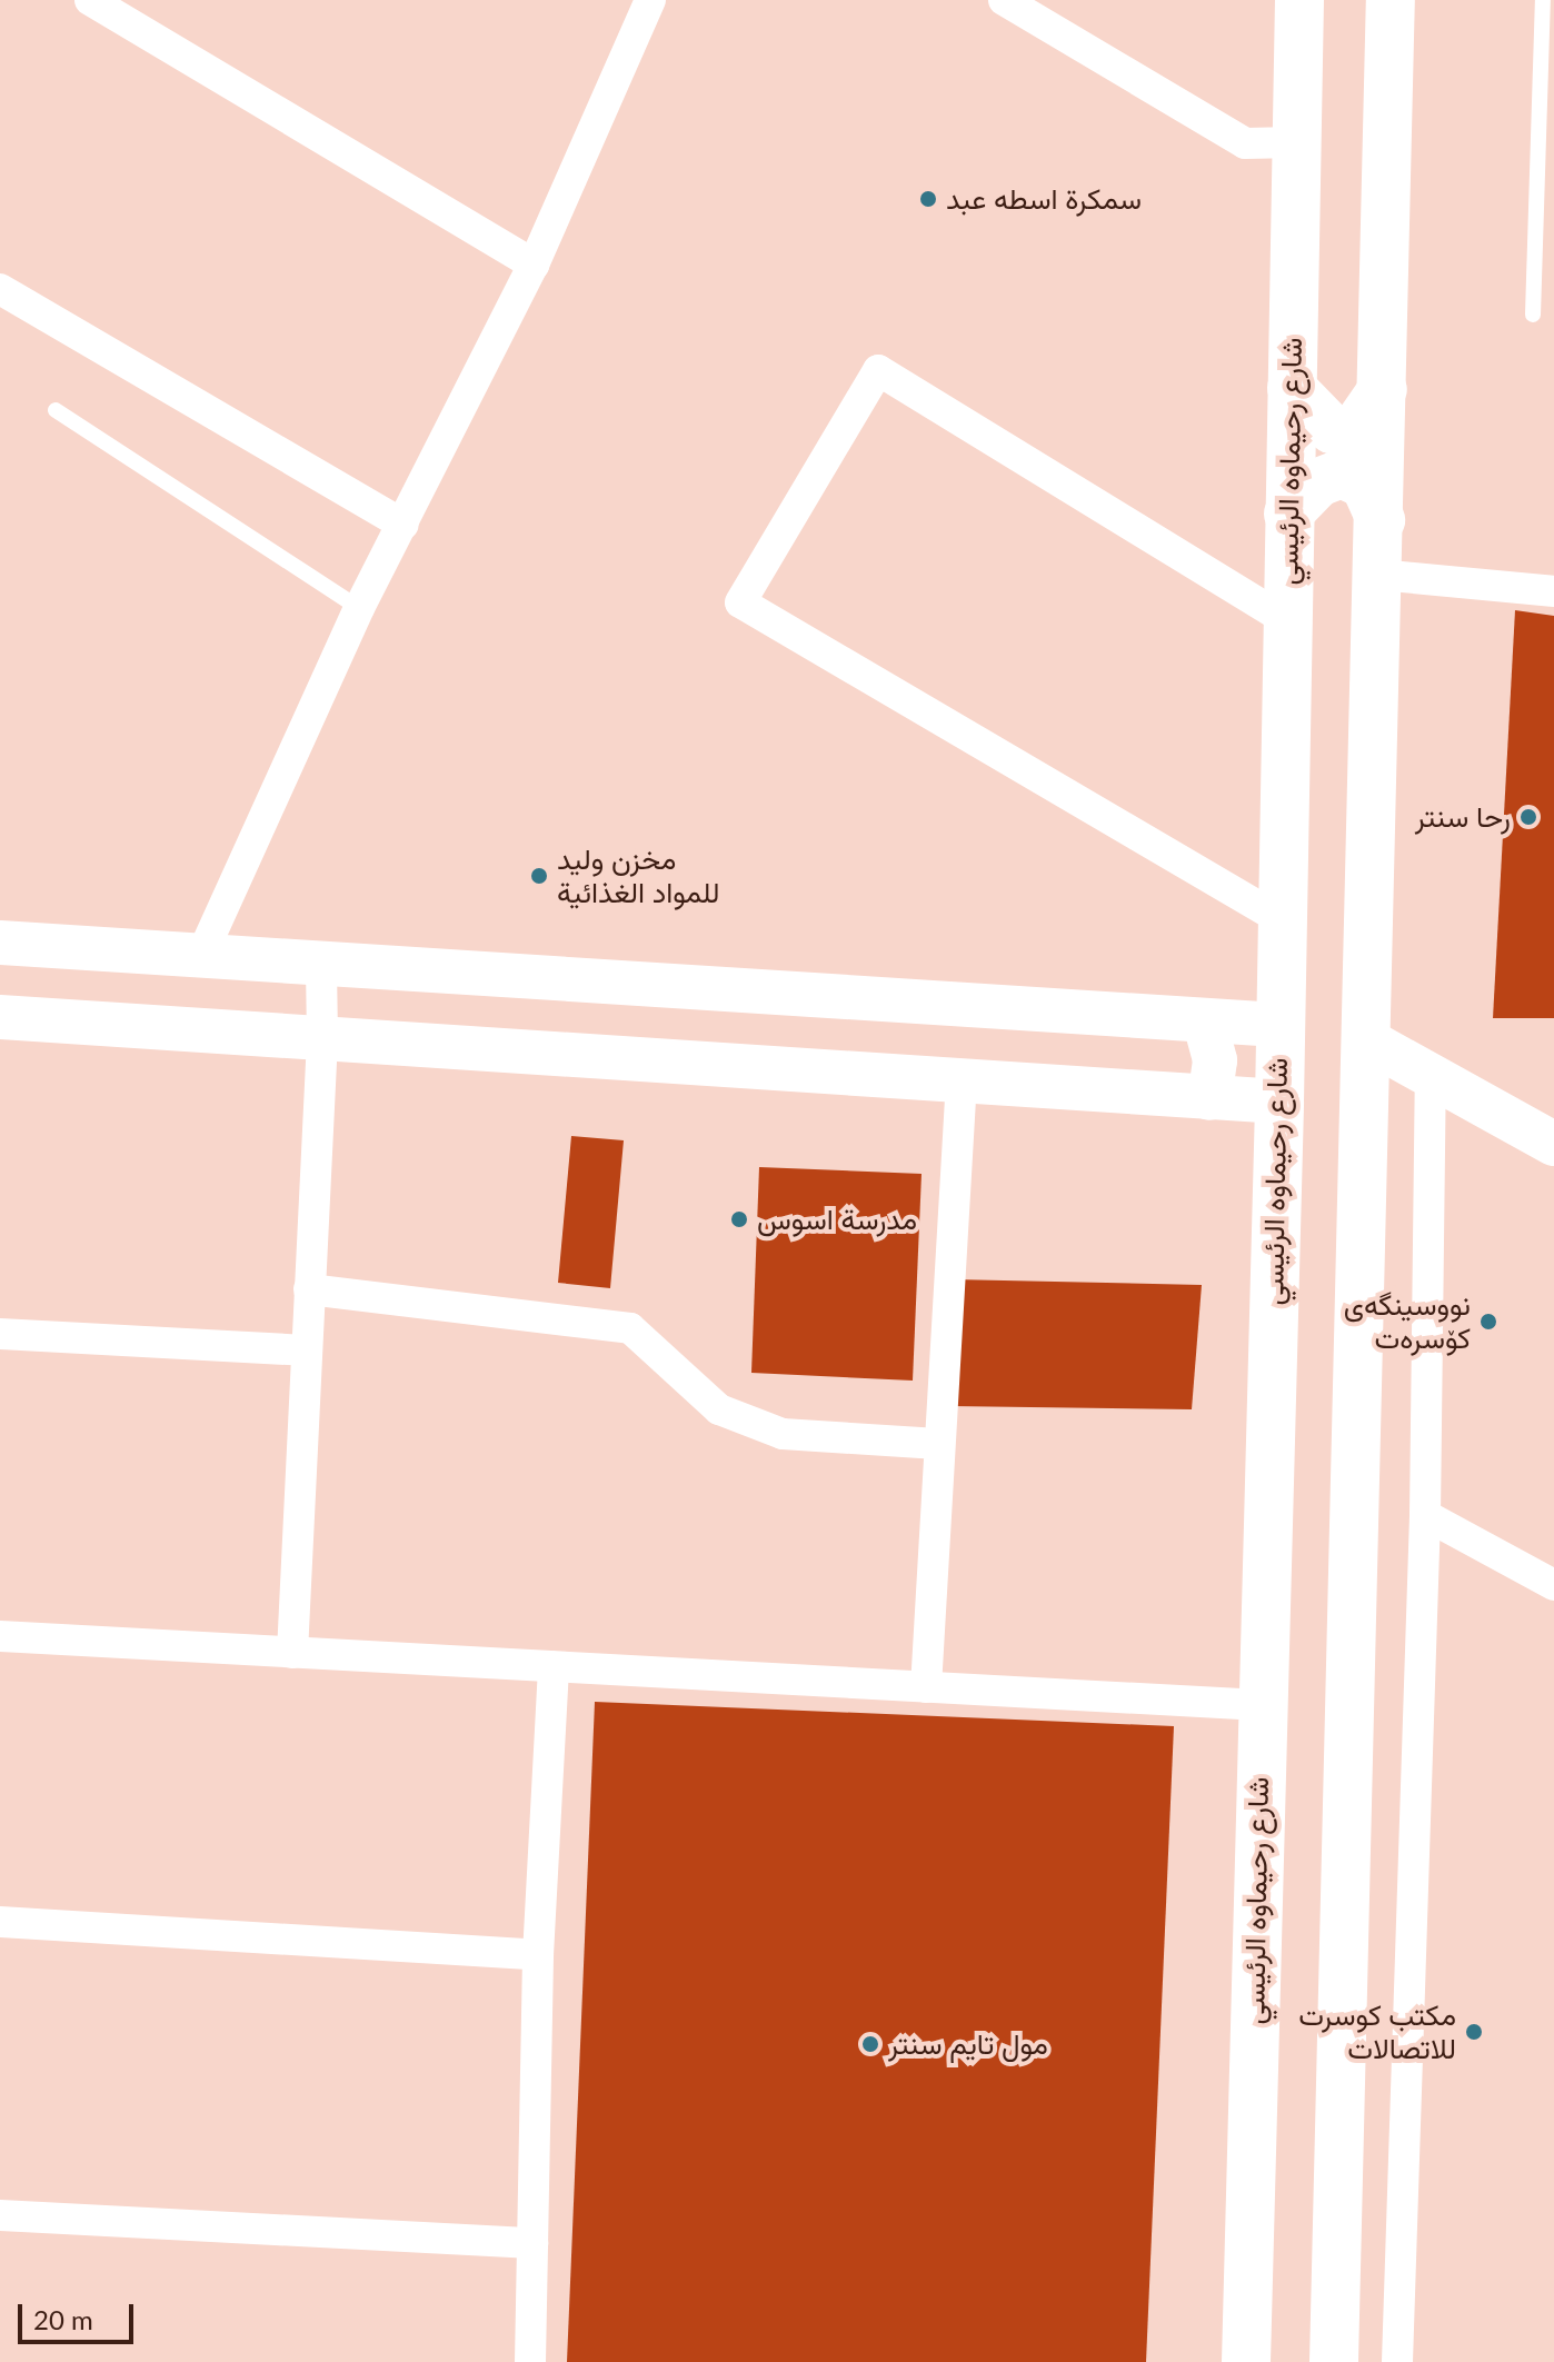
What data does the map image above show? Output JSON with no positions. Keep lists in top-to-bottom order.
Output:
{
  "streets": {
    "main road": ["شارع رحيماوه الرئيسي"]
  },
  "places": [
    "سمكرة اسطه عبد",
    "رحا سنتر",
    "مخزن وليد للمواد الغذائية",
    "مدرسة اسوس",
    "نووسینگەی کۆسرەت",
    "مكتب كوسرت للاتصالات",
    "مول تايم سنتر"
  ],
  "scale_bar": "20 m"
}
